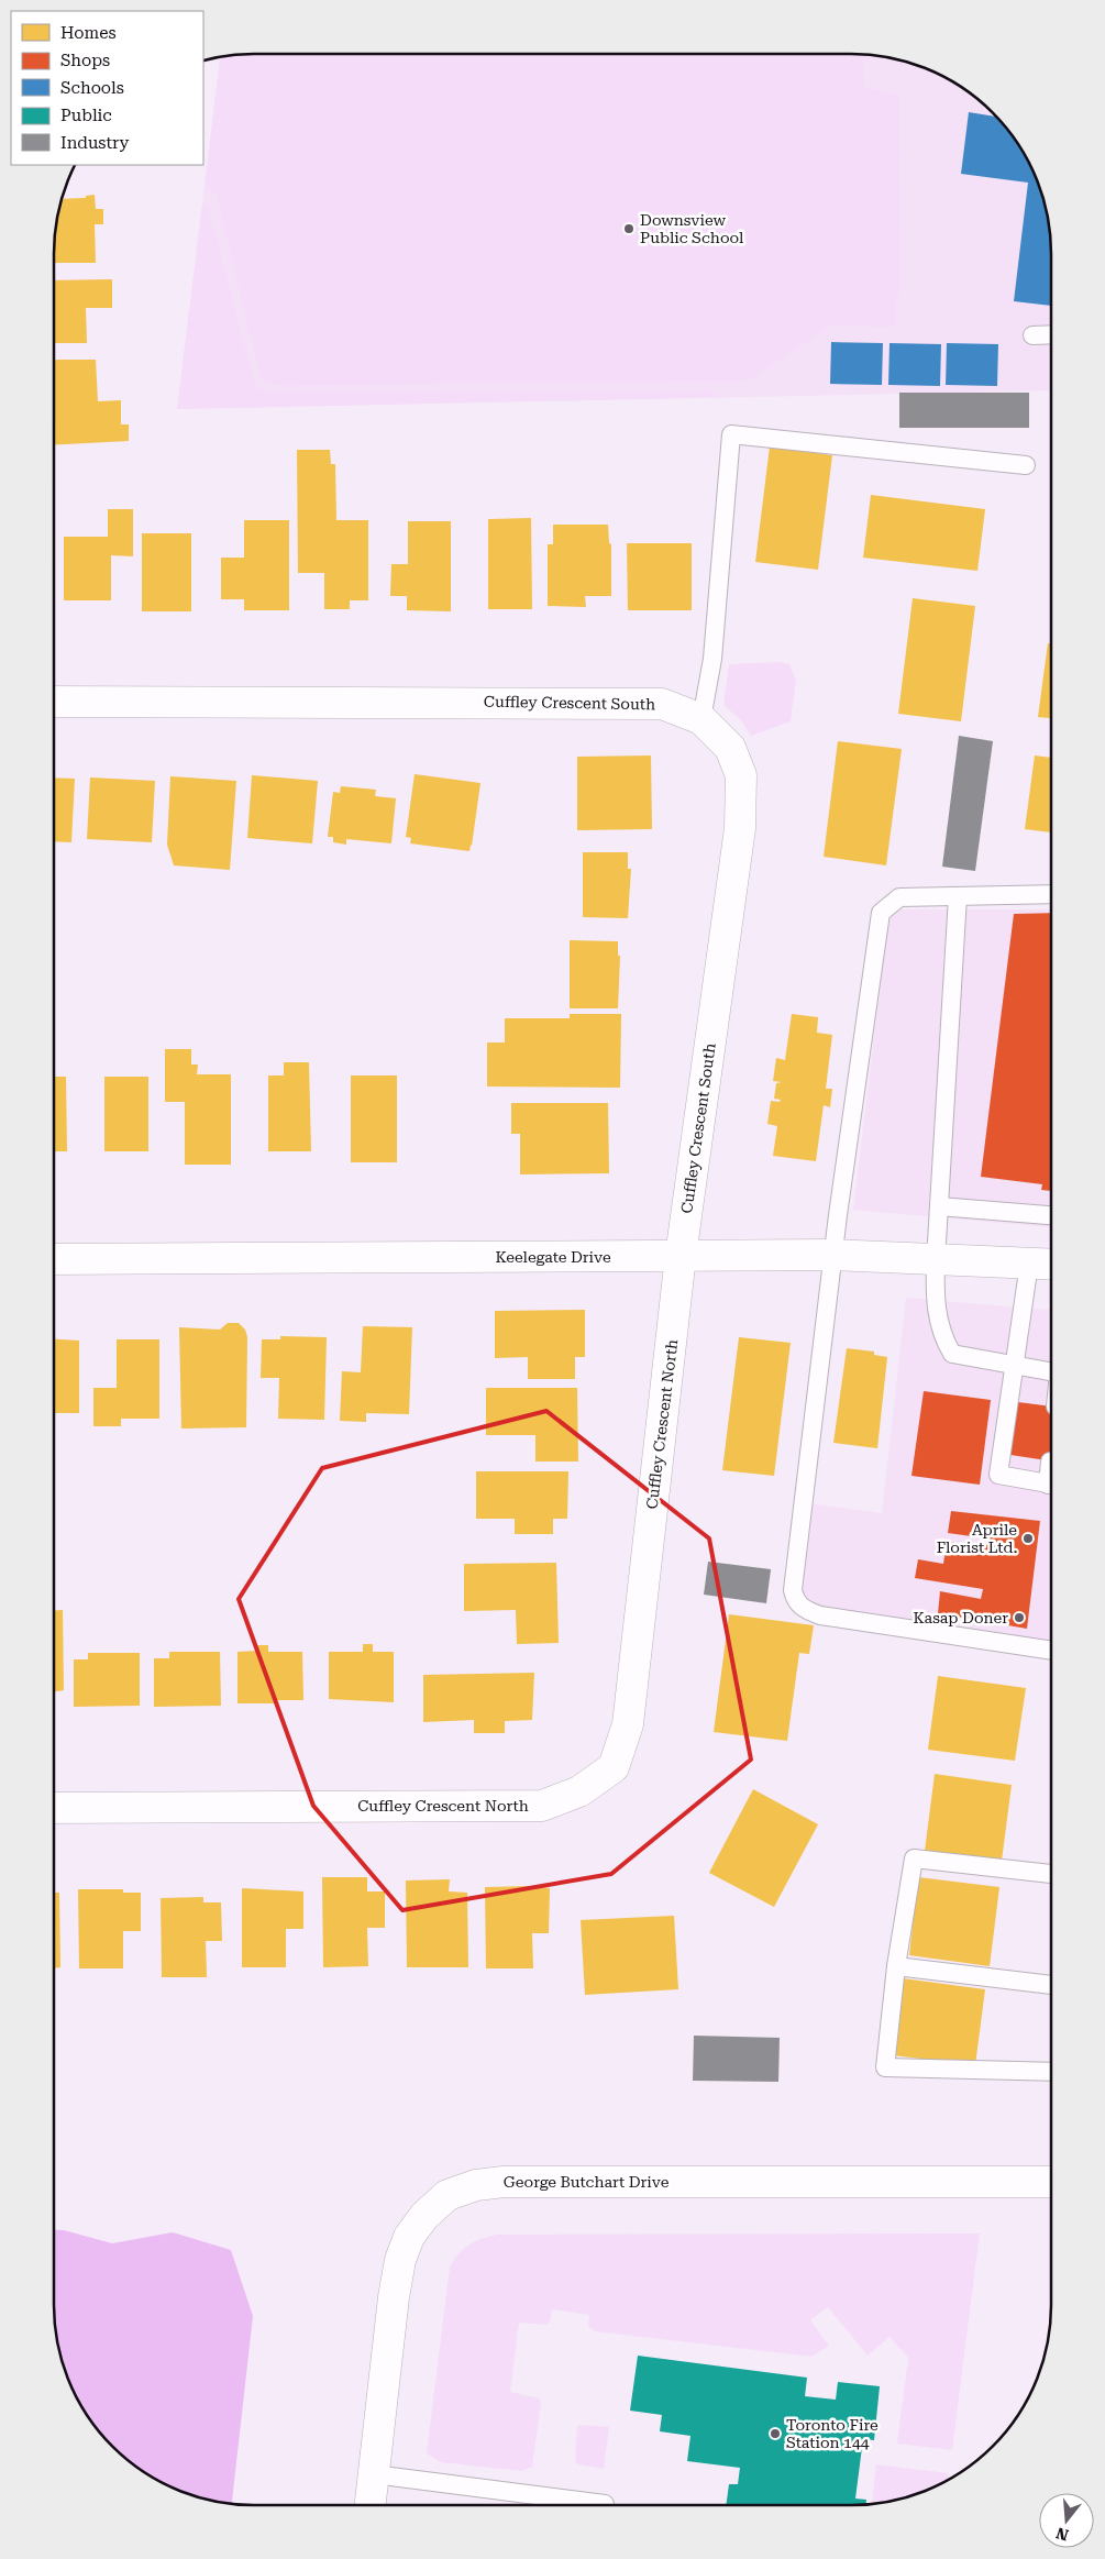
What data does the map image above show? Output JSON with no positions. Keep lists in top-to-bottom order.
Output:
{
  "streets": {
    "street": [
      "Cuffley Crescent South",
      "Keelegate Drive",
      "Cuffley Crescent North",
      "George Butchart Drive"
    ]
  },
  "crossings": [
    ["Cuffley Crescent South", "Keelegate Drive"],
    ["Cuffley Crescent South", "Cuffley Crescent North"],
    ["Keelegate Drive", "Cuffley Crescent North"]
  ],
  "places": [
    "Downsview Public School",
    "Aprile Florist Ltd.",
    "Kasap Doner",
    "Toronto Fire Station 144"
  ],
  "legend": [
    "Homes",
    "Shops",
    "Schools",
    "Public",
    "Industry"
  ],
  "north": "bottom"
}
